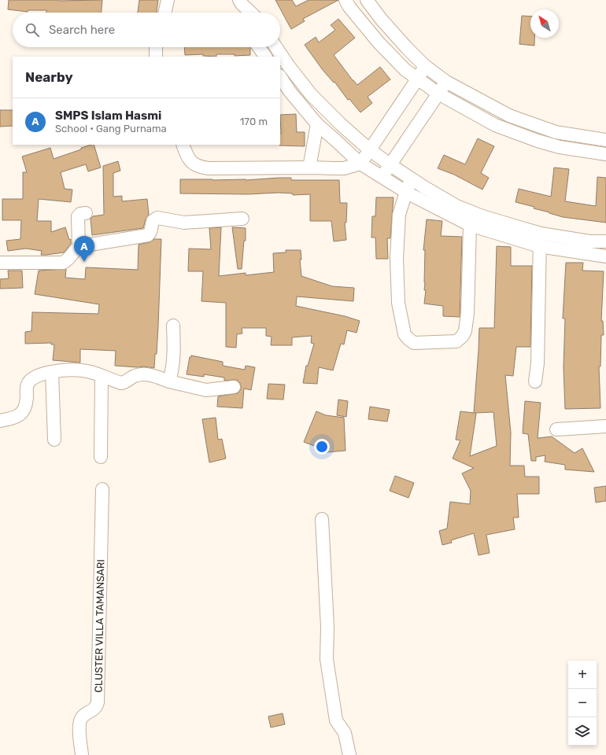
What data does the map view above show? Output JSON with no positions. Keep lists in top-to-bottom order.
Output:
{
  "streets": {
    "street": ["CLUSTER VILLA TAMANSARI"]
  },
  "north": "top left",
  "page": {
    "search": "Search here",
    "heading": "Nearby",
    "list": [
      {
        "mark": "A",
        "name": "SMPS Islam Hasmi",
        "note": "School · Gang Purnama",
        "value": "170 m"
      }
    ],
    "pins": "A",
    "map_buttons": ["+", "−"]
  }
}
